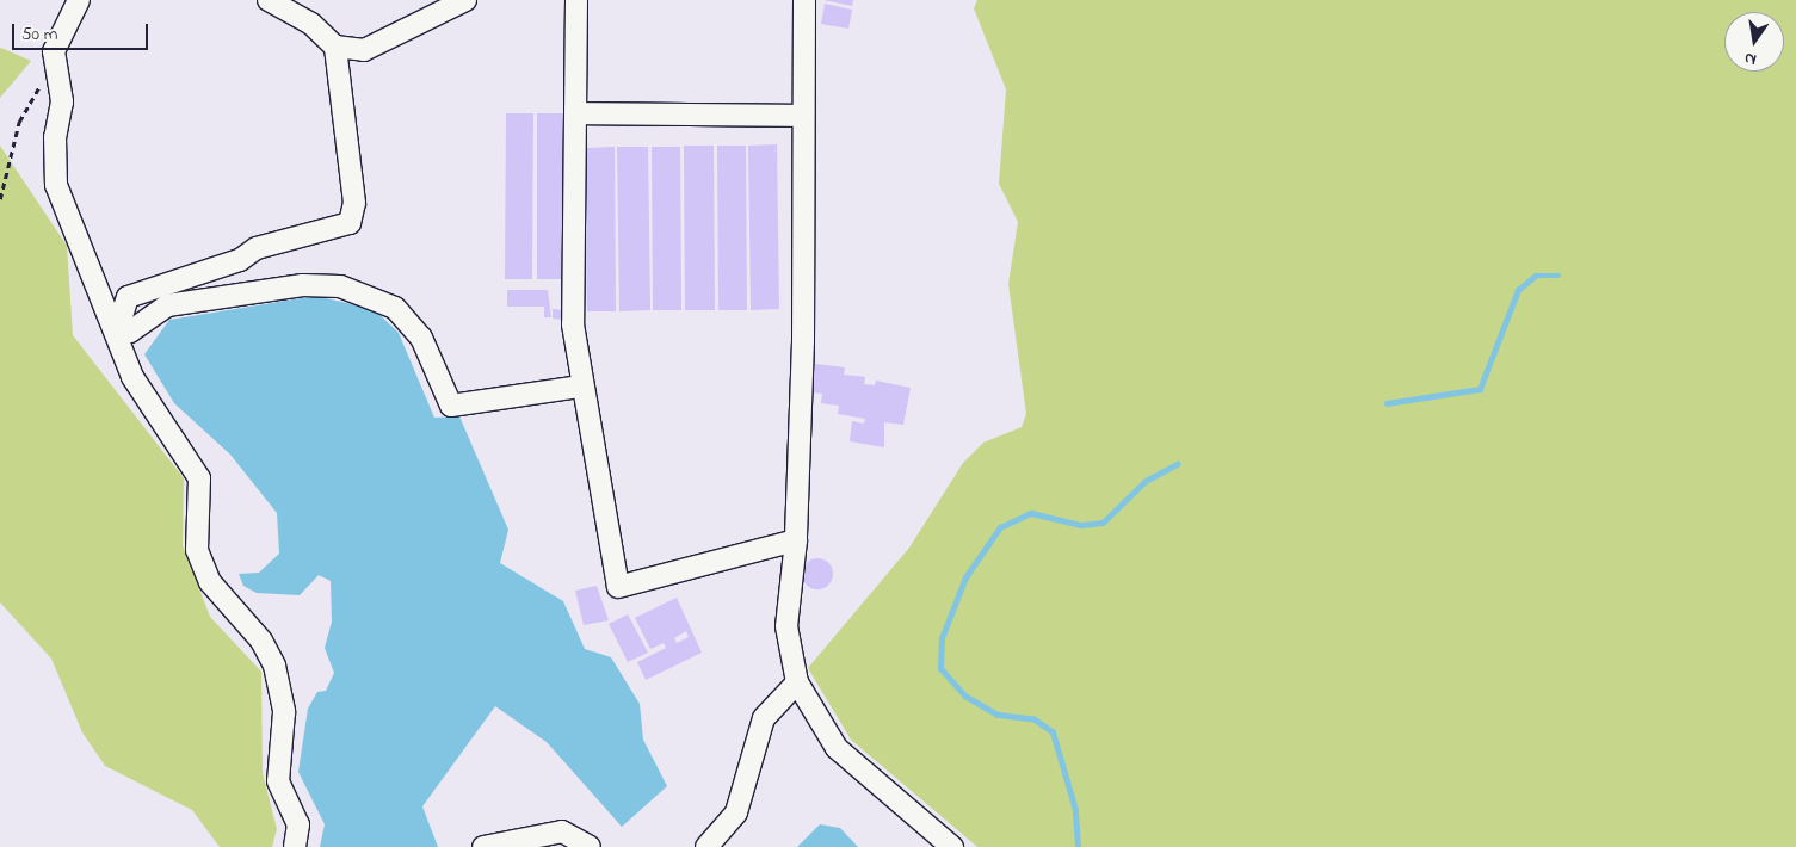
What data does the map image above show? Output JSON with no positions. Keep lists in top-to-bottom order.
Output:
{
  "scale_bar": "50 m",
  "north": "bottom"
}
